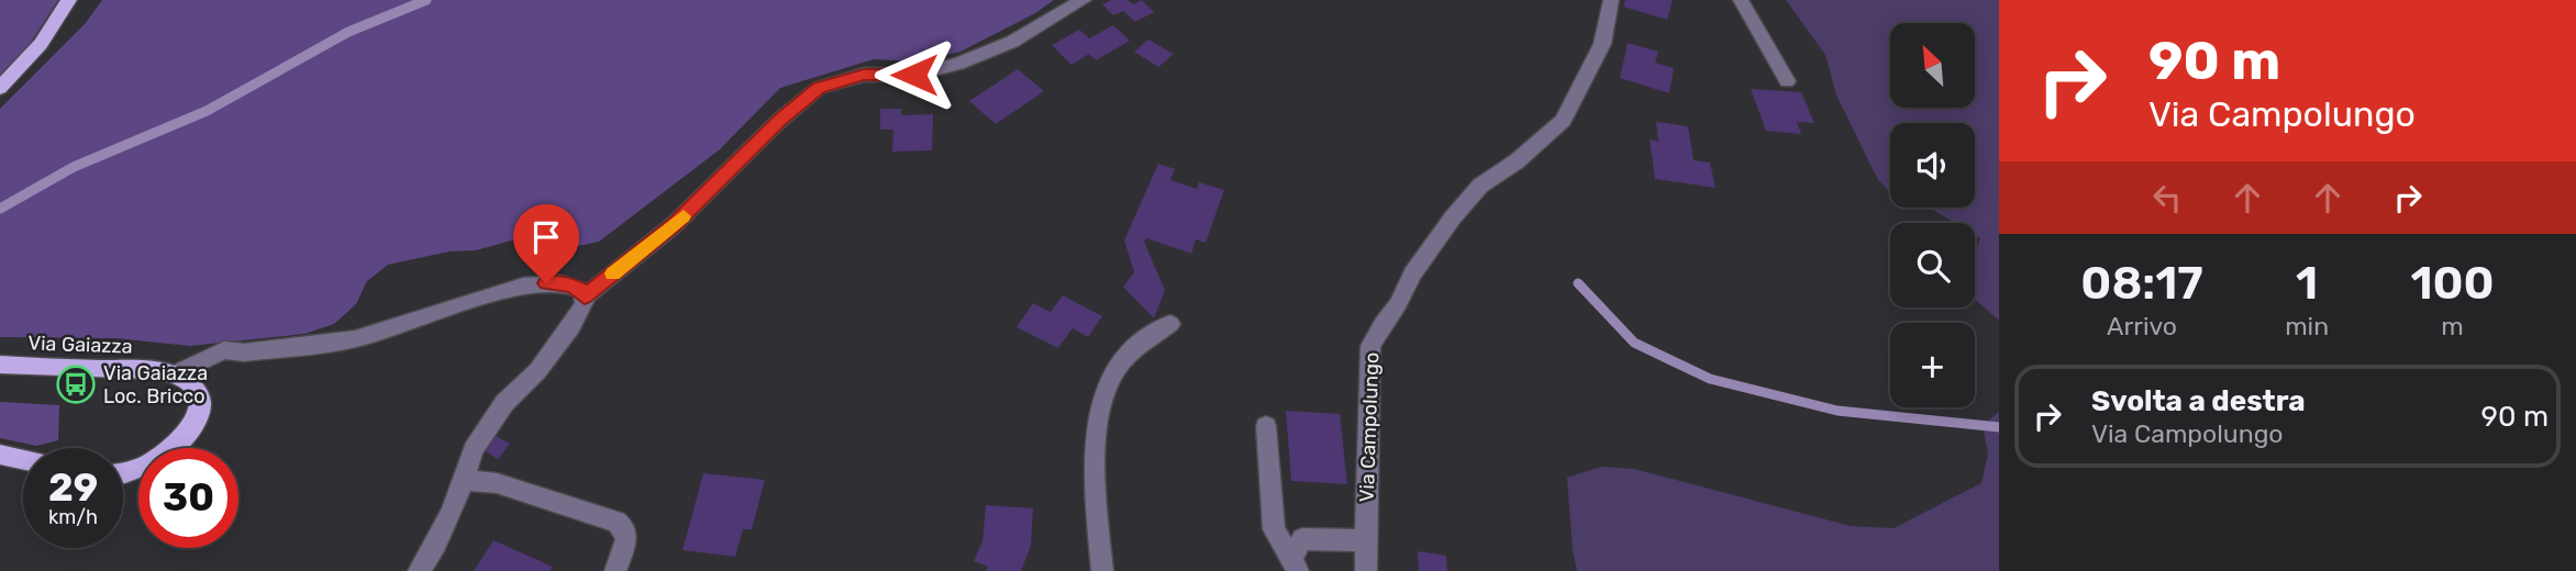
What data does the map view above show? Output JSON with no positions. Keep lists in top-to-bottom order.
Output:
{
  "streets": {
    "main road": ["Via Gaiazza"],
    "street": ["Via Campolungo"]
  },
  "places": {
    "bus stop": ["Via Gaiazza Loc. Bricco"]
  },
  "north": "top left",
  "page": {
    "turn": ["90 m", "Via Campolungo"],
    "map_buttons": "+",
    "eta": [
      "08:17",
      "Arrivo",
      "1",
      "min",
      "100",
      "m"
    ],
    "list": [
      {
        "name": "Svolta a destra",
        "note": "Via Campolungo",
        "value": "90 m"
      }
    ],
    "speed": "29 km/h",
    "limit": "30"
  }
}
